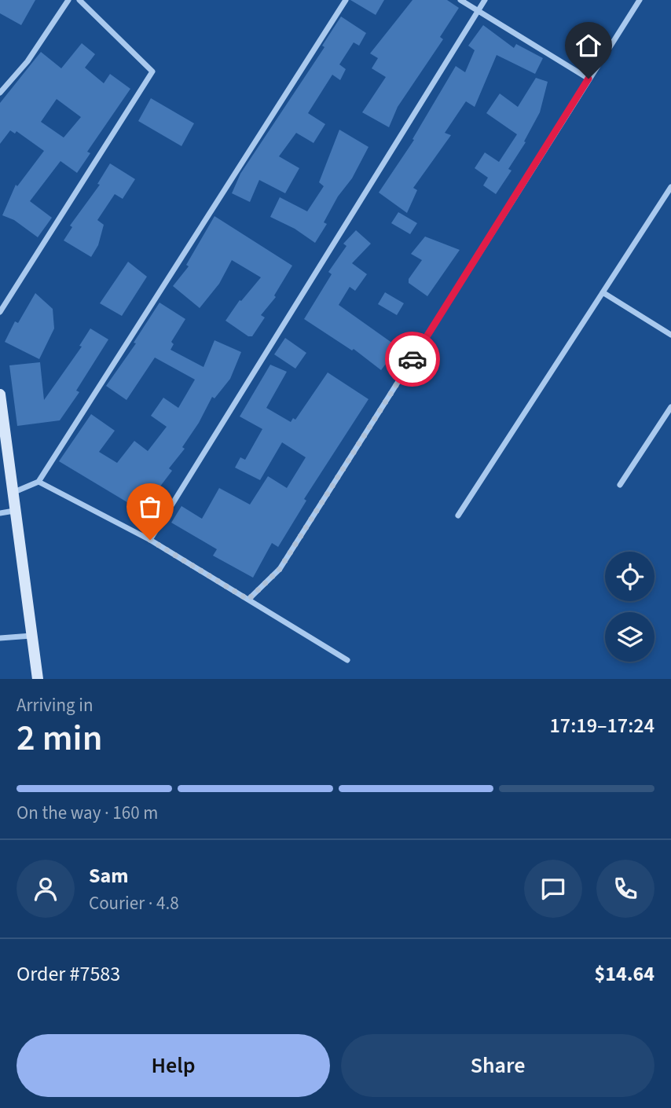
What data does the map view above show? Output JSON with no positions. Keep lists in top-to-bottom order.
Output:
{
  "page": {
    "heading": ["2 min", "Arriving in", "17:19–17:24"],
    "panel": [
      "Sam",
      "Courier · 4.8",
      "Order #7583",
      "$14.64"
    ],
    "bar": "On the way · 160 m",
    "buttons": ["Help", "Share"]
  }
}
